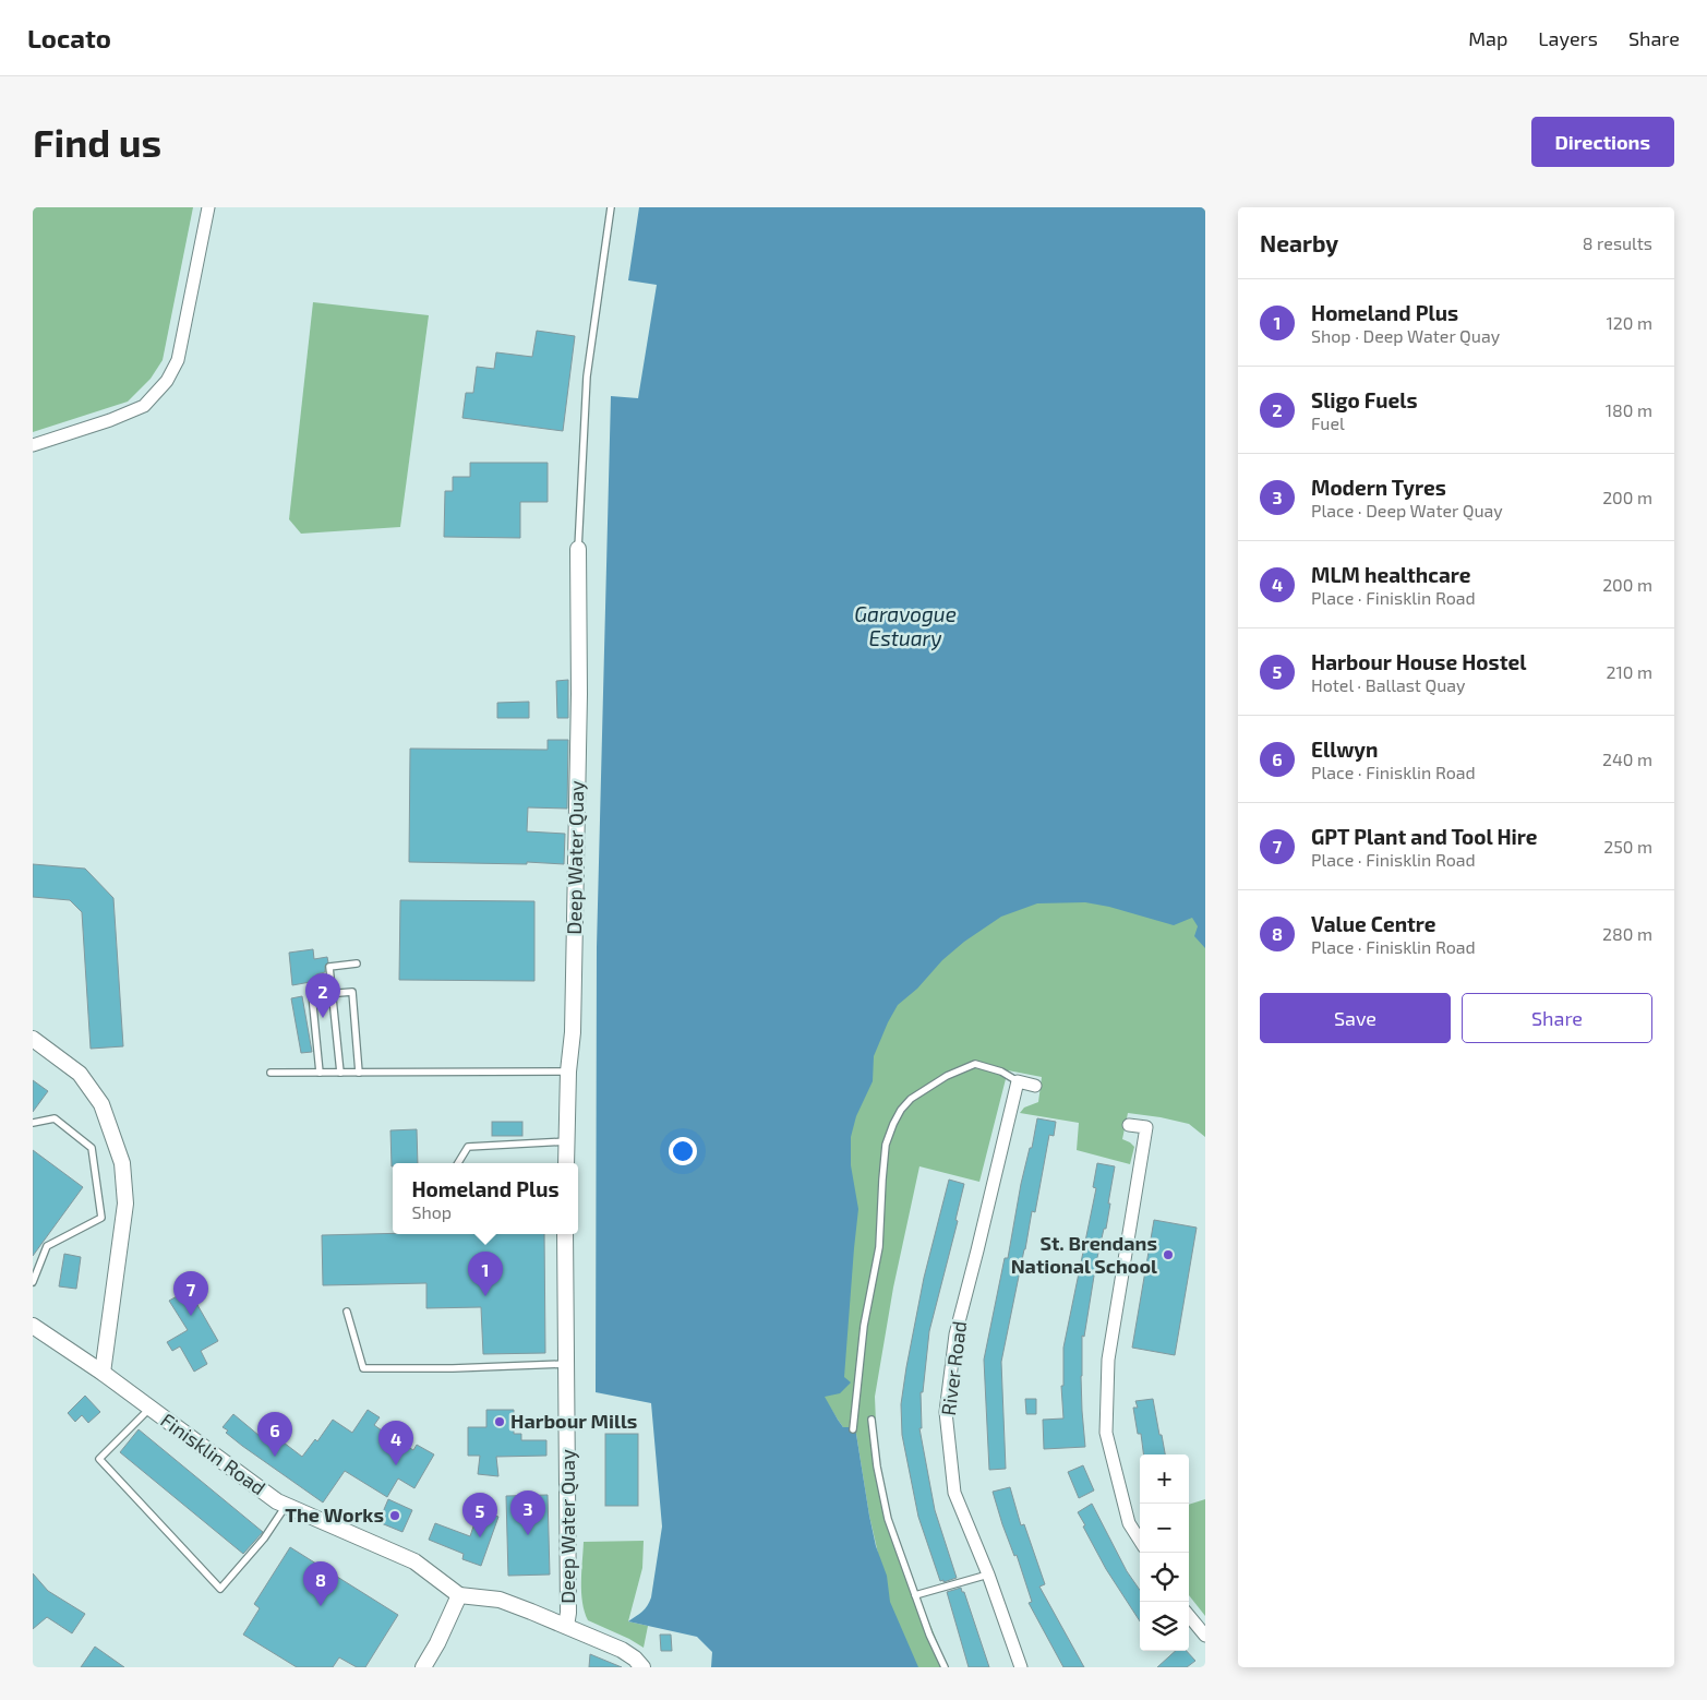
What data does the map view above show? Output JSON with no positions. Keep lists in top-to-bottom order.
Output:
{
  "streets": {
    "street": ["Deep Water Quay", "River Road", "Finisklin Road"]
  },
  "water": ["Garavogue Estuary"],
  "places": ["St. Brendans National School", "Harbour Mills", "The Works"],
  "page": {
    "header": "Locato",
    "nav": ["Map", "Layers", "Share"],
    "buttons": [
      "Directions",
      ["Save", "Share"]
    ],
    "title": "Find us",
    "heading": ["Nearby", "8 results"],
    "list": [
      {
        "mark": "1",
        "name": "Homeland Plus",
        "note": "Shop · Deep Water Quay",
        "value": "120 m"
      },
      {
        "mark": "2",
        "name": "Sligo Fuels",
        "note": "Fuel",
        "value": "180 m"
      },
      {
        "mark": "3",
        "name": "Modern Tyres",
        "note": "Place · Deep Water Quay",
        "value": "200 m"
      },
      {
        "mark": "4",
        "name": "MLM healthcare",
        "note": "Place · Finisklin Road",
        "value": "200 m"
      },
      {
        "mark": "5",
        "name": "Harbour House Hostel",
        "note": "Hotel · Ballast Quay",
        "value": "210 m"
      },
      {
        "mark": "6",
        "name": "Ellwyn",
        "note": "Place · Finisklin Road",
        "value": "240 m"
      },
      {
        "mark": "7",
        "name": "GPT Plant and Tool Hire",
        "note": "Place · Finisklin Road",
        "value": "250 m"
      },
      {
        "mark": "8",
        "name": "Value Centre",
        "note": "Place · Finisklin Road",
        "value": "280 m"
      }
    ],
    "pins": [
      "2",
      "1",
      "7",
      "6",
      "4",
      "3",
      "5",
      "8"
    ],
    "popup": ["Homeland Plus", "Shop"],
    "map_buttons": ["+", "−"]
  }
}
